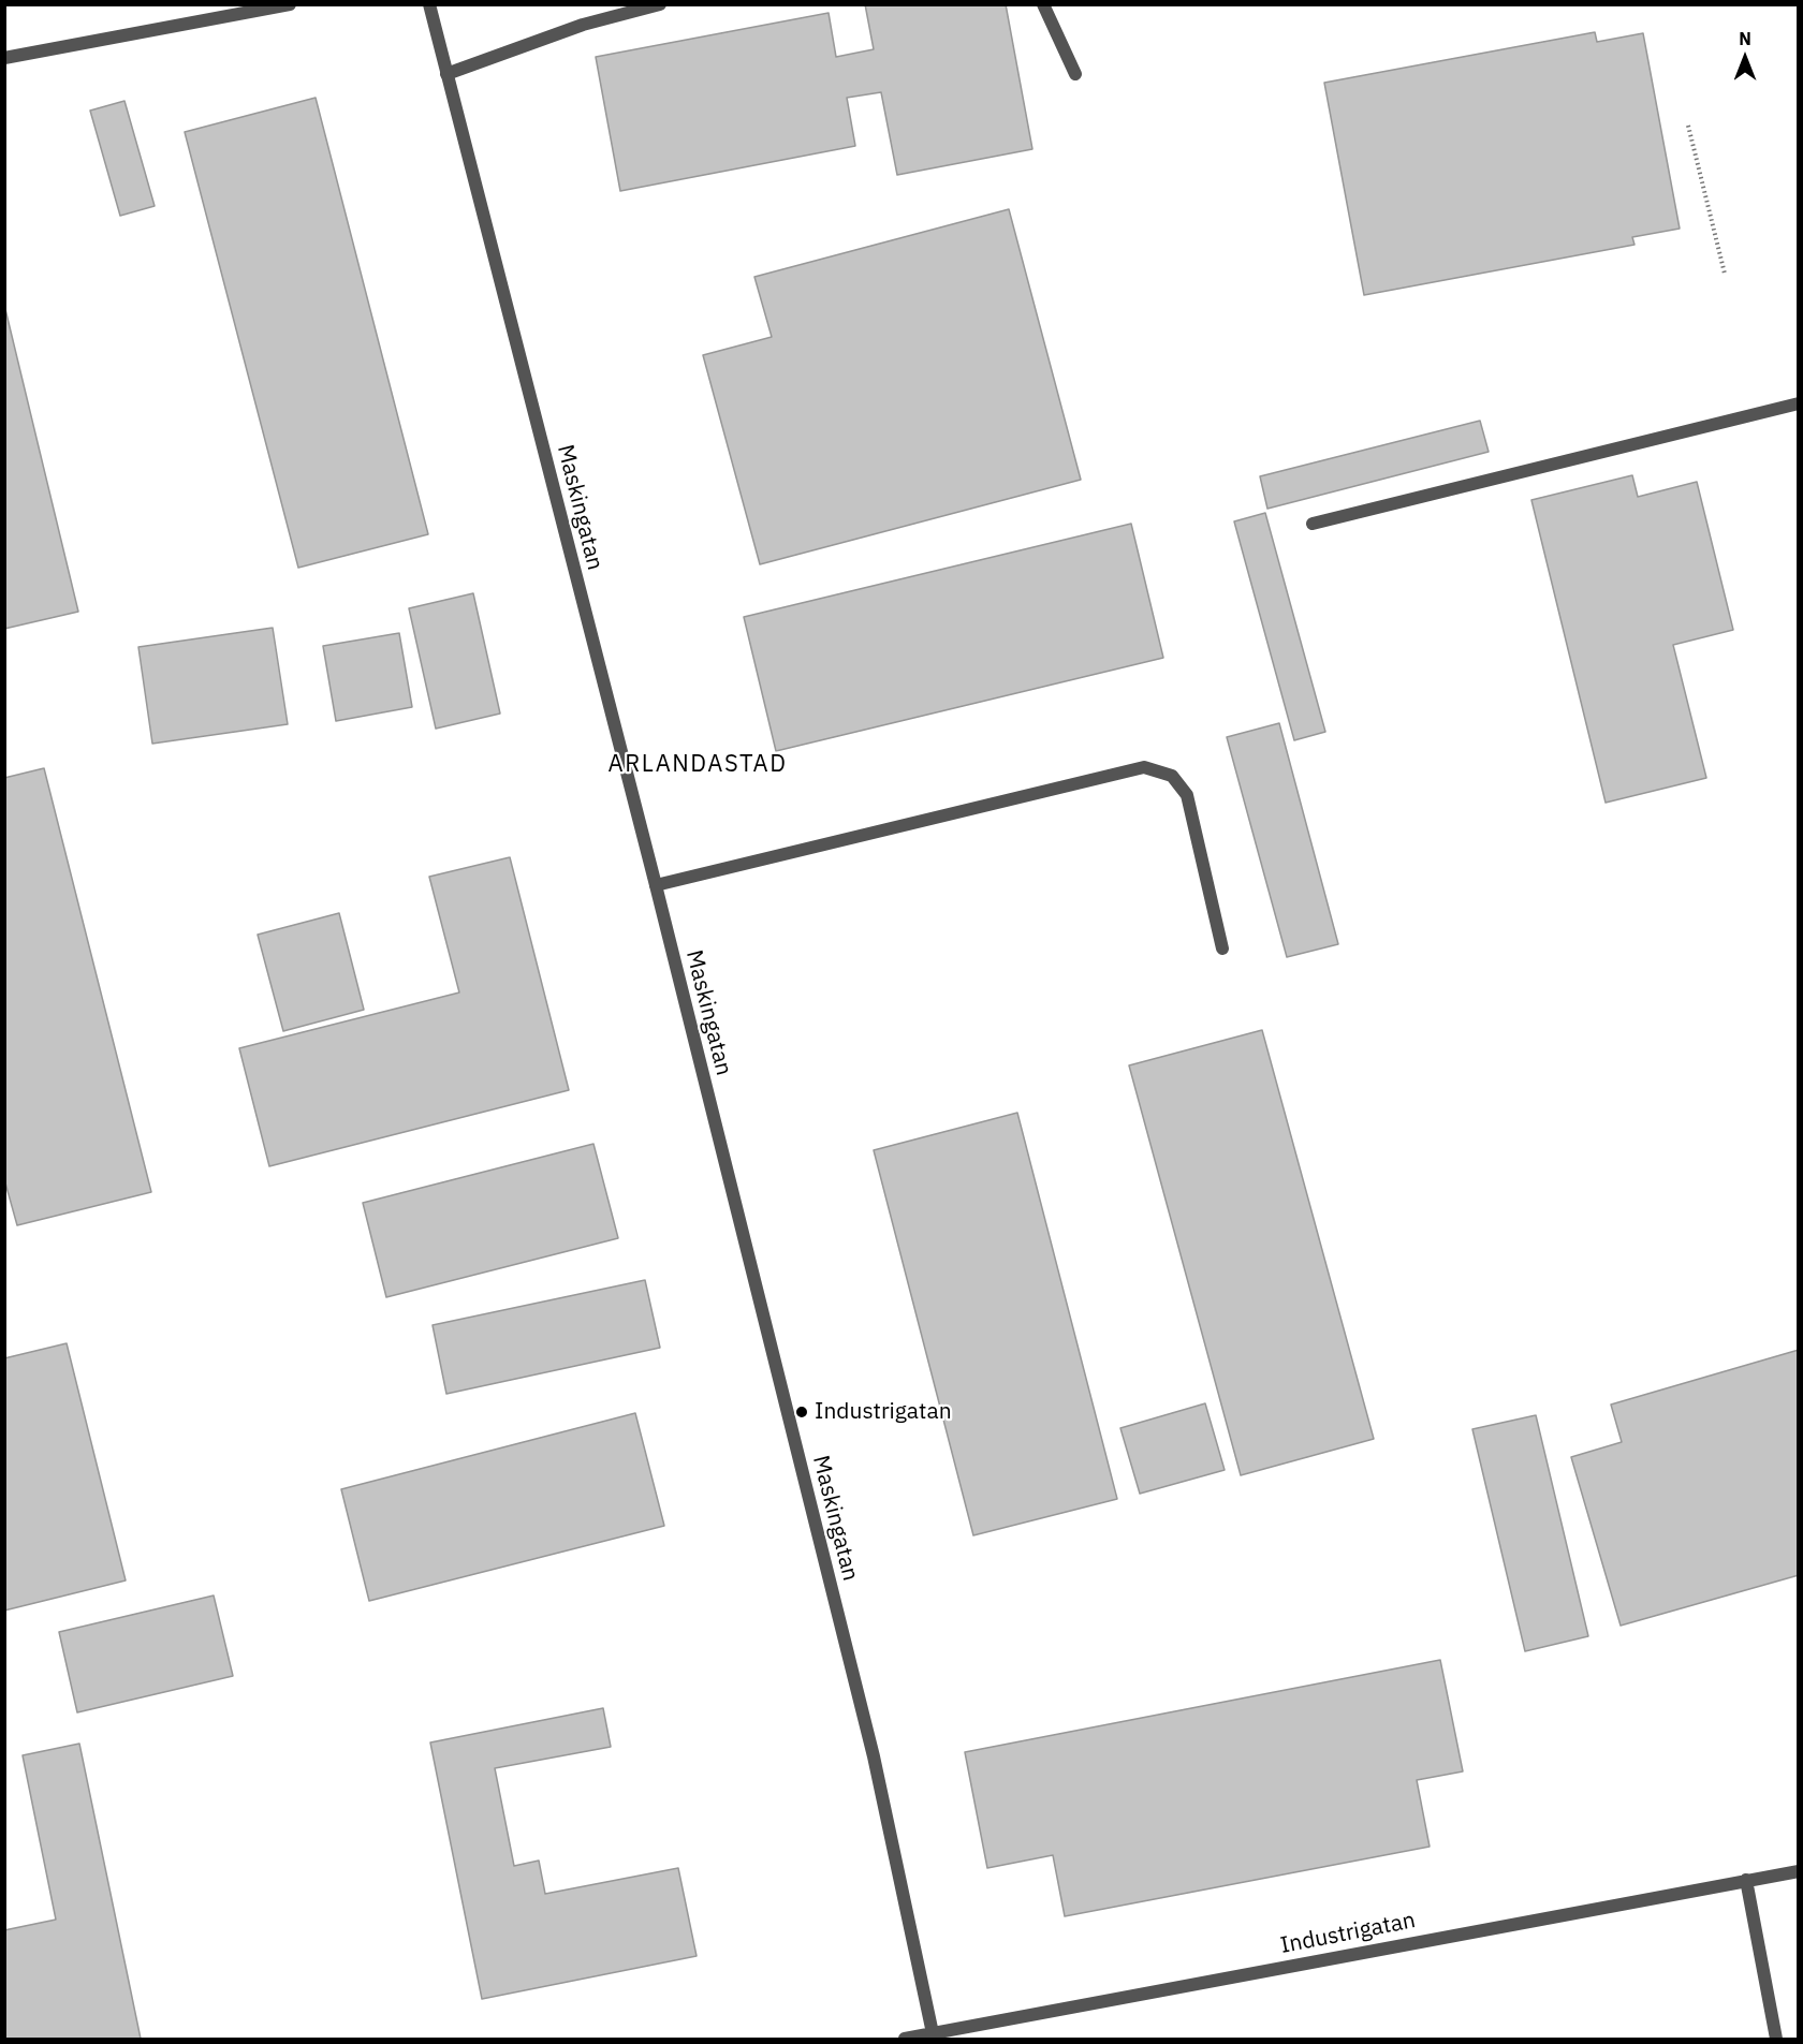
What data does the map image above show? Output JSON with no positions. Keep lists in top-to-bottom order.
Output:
{
  "streets": {
    "street": ["Maskingatan", "Industrigatan"]
  },
  "crossings": [
    ["Maskingatan", "Industrigatan"]
  ],
  "districts": ["ARLANDASTAD"],
  "places": ["Industrigatan"],
  "north": "top"
}
